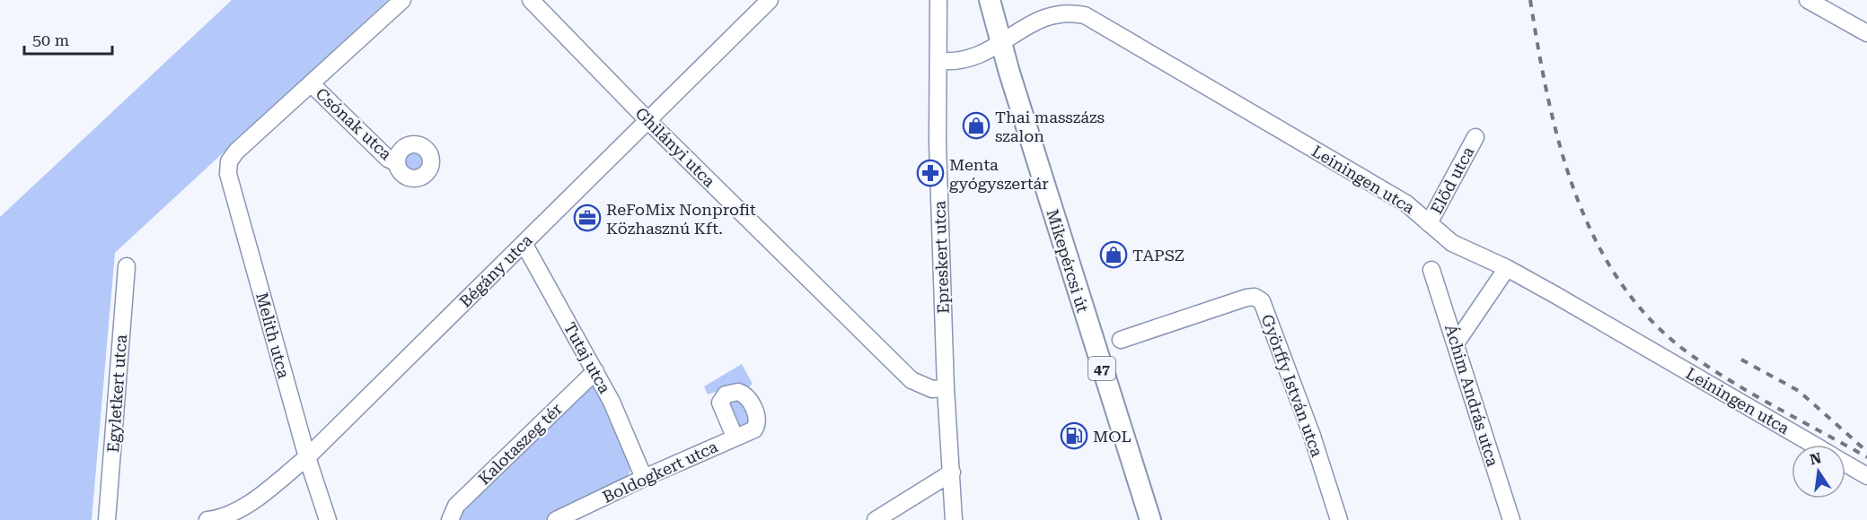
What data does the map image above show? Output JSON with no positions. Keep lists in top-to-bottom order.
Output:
{
  "streets": {
    "main road": ["Mikepércsi út", "47"],
    "street": [
      "Csónak utca",
      "Ghilányi utca",
      "Leiningen utca",
      "Előd utca",
      "Epreskert utca",
      "Bégány utca",
      "Melith utca",
      "Tutaj utca",
      "Györffy István utca",
      "Egyletkert utca",
      "Áchim András utca",
      "Kalotaszeg tér",
      "Boldogkert utca"
    ]
  },
  "crossings": [
    ["Csónak utca", "Melith utca"],
    ["Ghilányi utca", "Epreskert utca"],
    ["Ghilányi utca", "Bégány utca"],
    ["Leiningen utca", "Előd utca"],
    ["Leiningen utca", "Mikepércsi út"],
    ["Bégány utca", "Melith utca"],
    ["Bégány utca", "Tutaj utca"],
    ["Tutaj utca", "Kalotaszeg tér"],
    ["Tutaj utca", "Boldogkert utca"]
  ],
  "places": {
    "shop": ["Thai masszázs szalon", "TAPSZ"],
    "pharmacy": ["Menta gyógyszertár"],
    "office": ["ReFoMix Nonprofit Közhasznú Kft."],
    "fuel station": ["MOL"]
  },
  "scale_bar": "50 m",
  "north": "top"
}
